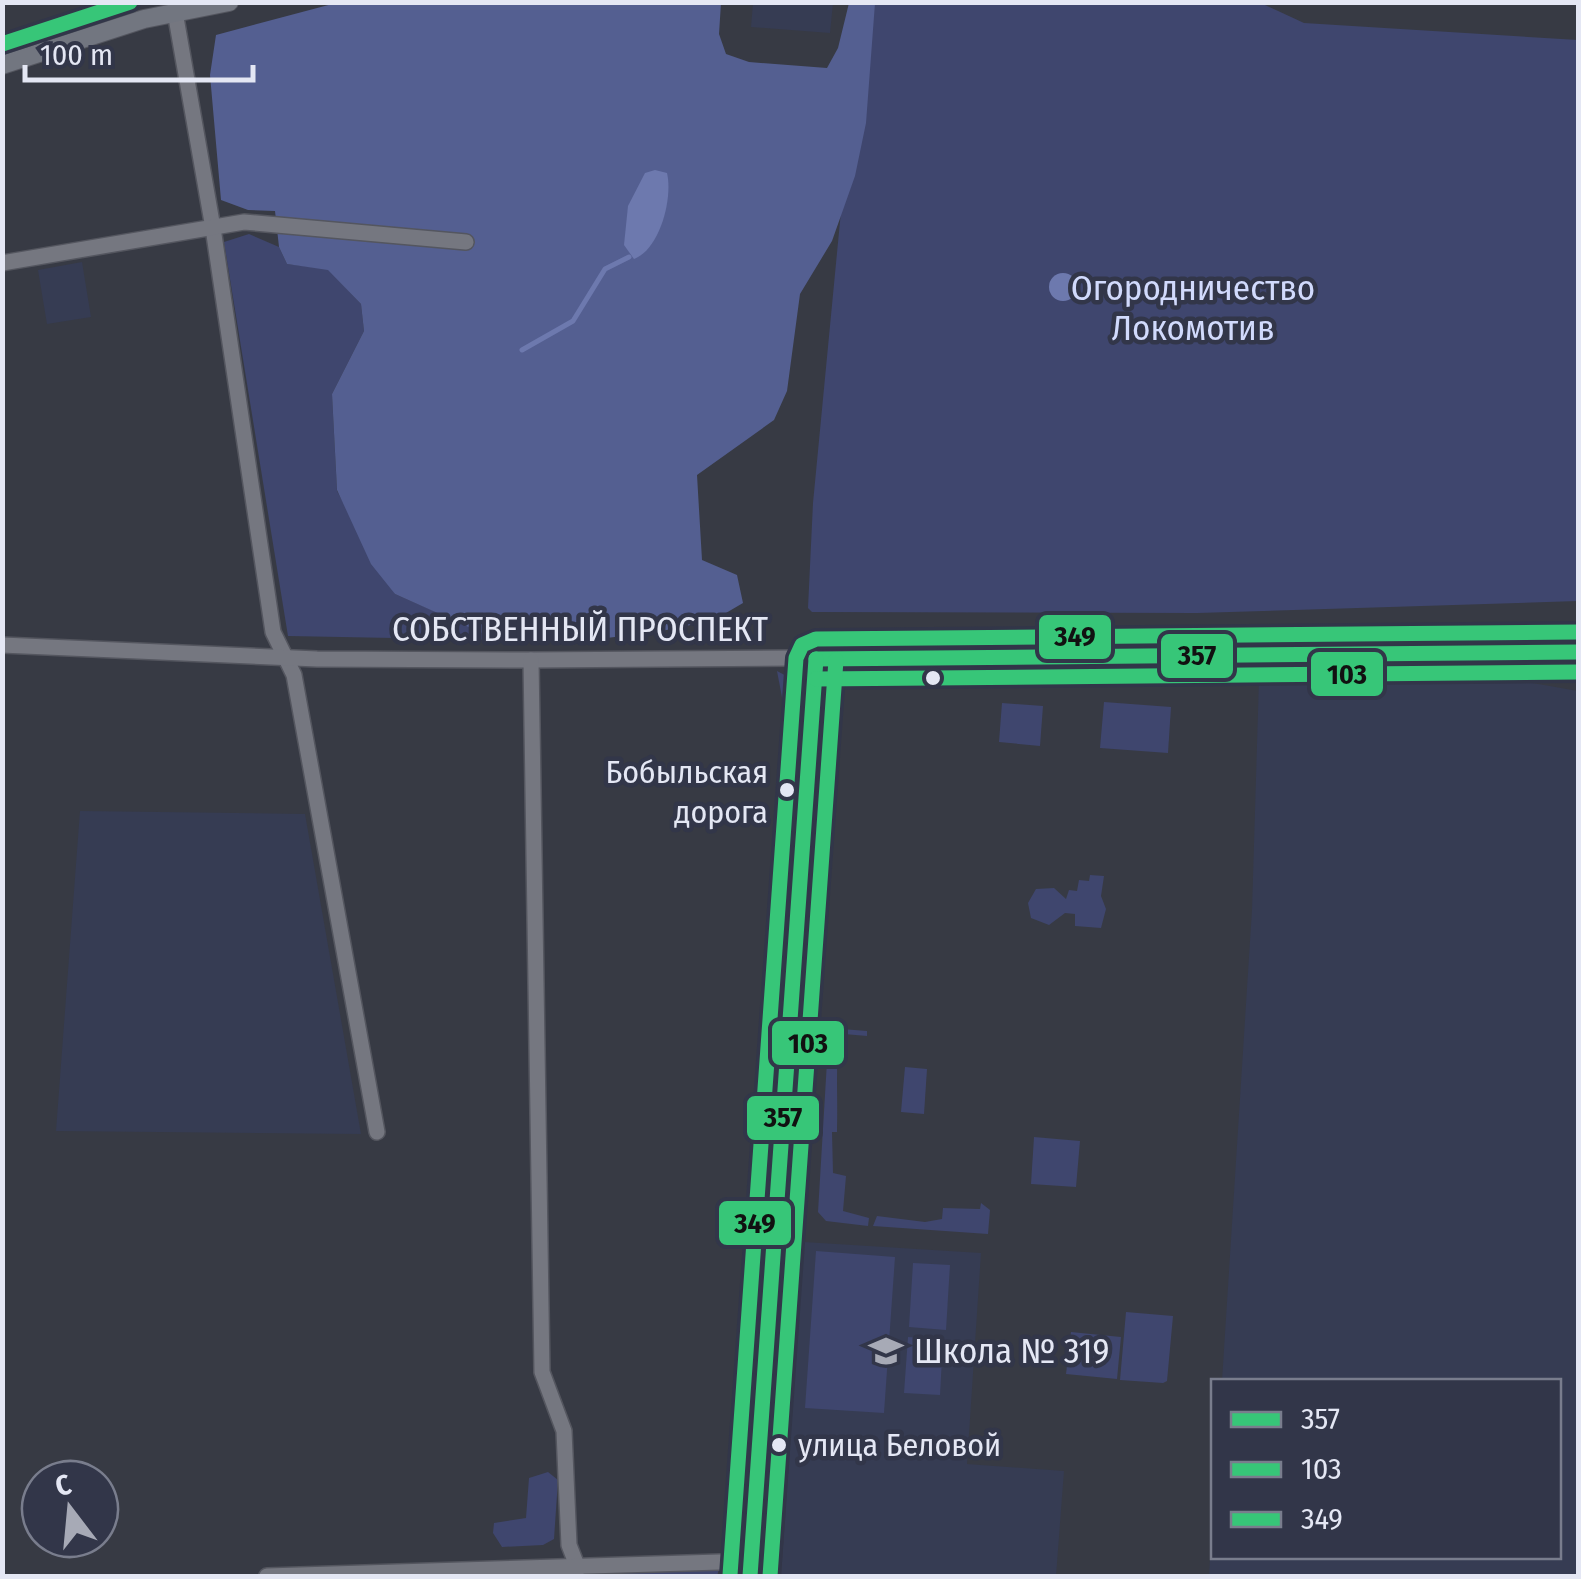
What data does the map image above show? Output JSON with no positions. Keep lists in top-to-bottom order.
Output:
{
  "streets": {
    "street": ["СОБСТВЕННЫЙ ПРОСПЕКТ"]
  },
  "parks": ["Огородничество Локомотив"],
  "places": {
    "other": ["Бобыльская дорога", "улица Беловой"],
    "school or university": ["Школа № 319"]
  },
  "lines": ["transit line 349", "transit line 357", "transit line 103"],
  "legend": ["357", "103", "349"],
  "scale_bar": "100 m",
  "north": "top"
}
